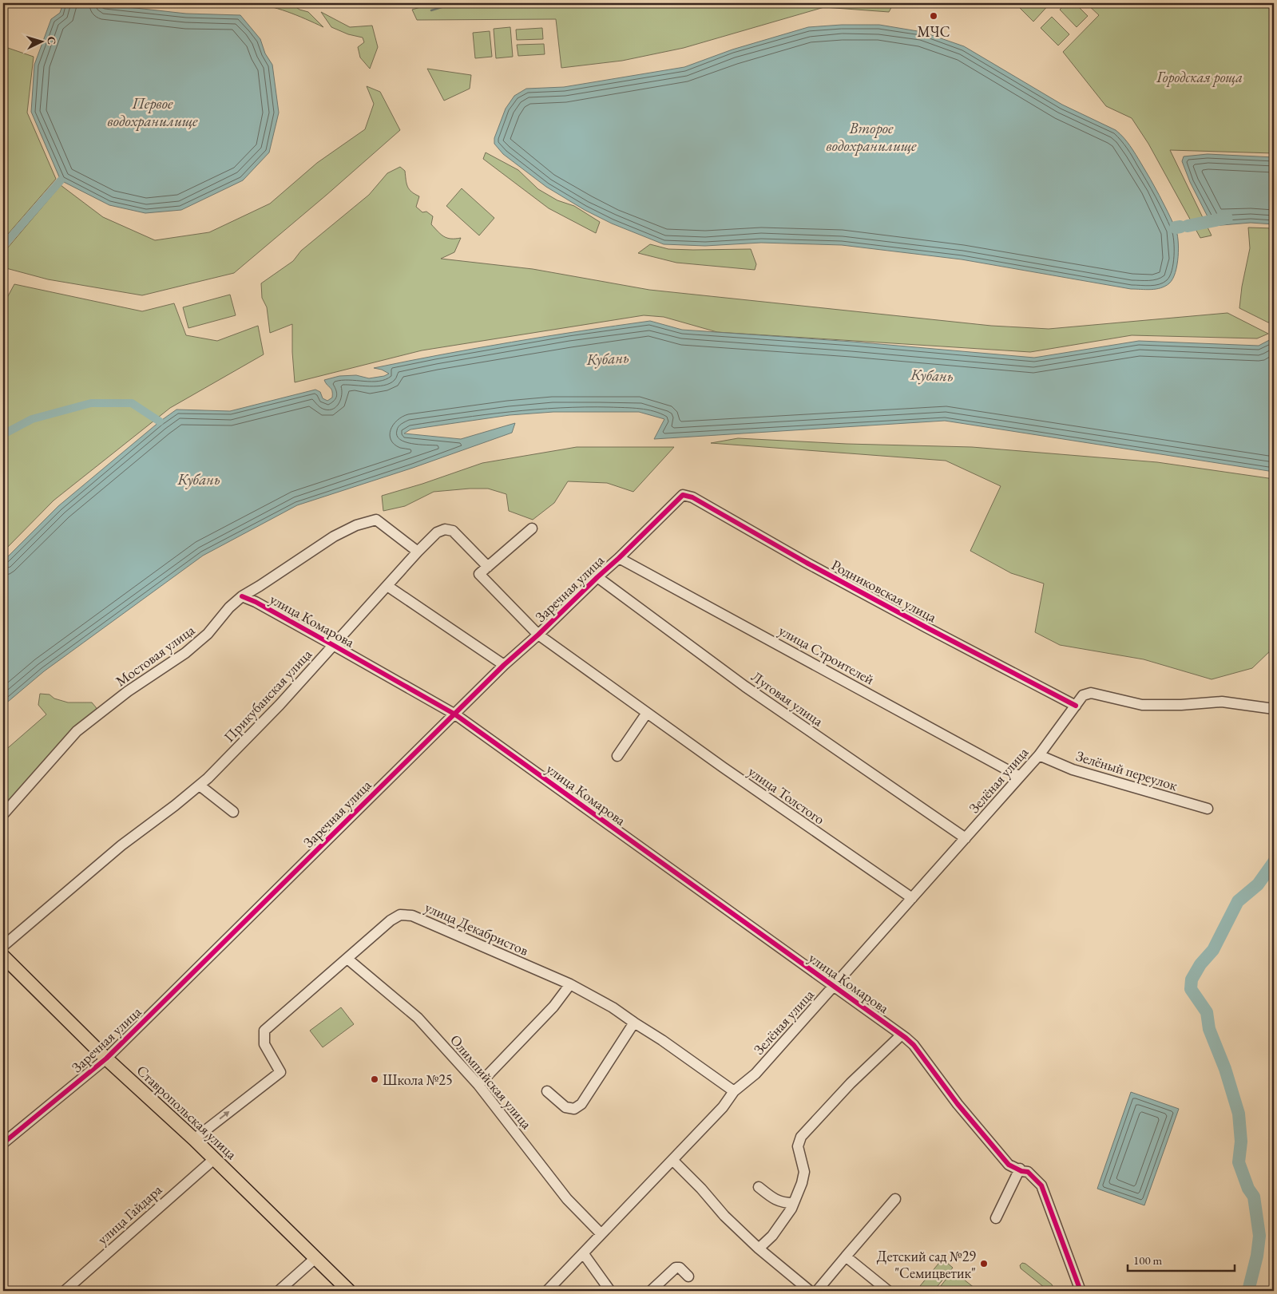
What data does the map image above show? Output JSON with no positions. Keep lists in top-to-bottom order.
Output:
{
  "streets": {
    "main road": ["Ставропольская улица"],
    "street": [
      "Заречная улица",
      "Родниковская улица",
      "улица Комарова",
      "улица Строителей",
      "Мостовая улица",
      "Прикубанская улица",
      "Луговая улица",
      "Зелёный переулок",
      "Зелёная улица",
      "улица Толстого",
      "улица Декабристов",
      "Олимпийская улица",
      "улица Гайдара"
    ]
  },
  "crossings": [
    ["Заречная улица", "Родниковская улица"],
    ["Заречная улица", "улица Комарова"],
    ["Заречная улица", "улица Строителей"],
    ["Заречная улица", "Луговая улица"],
    ["Заречная улица", "улица Толстого"],
    ["Заречная улица", "Ставропольская улица"],
    ["Родниковская улица", "Зелёная улица"],
    ["улица Комарова", "Мостовая улица"],
    ["улица Комарова", "Прикубанская улица"],
    ["улица Комарова", "Зелёная улица"],
    ["улица Строителей", "Зелёная улица"],
    ["Мостовая улица", "Прикубанская улица"],
    ["Прикубанская улица", "улица Толстого"],
    ["Луговая улица", "Зелёная улица"],
    ["Зелёный переулок", "Зелёная улица"],
    ["Зелёная улица", "улица Толстого"],
    ["Зелёная улица", "улица Декабристов"],
    ["Зелёная улица", "Олимпийская улица"],
    ["улица Декабристов", "Олимпийская улица"],
    ["улица Декабристов", "Ставропольская улица"],
    ["Ставропольская улица", "улица Гайдара"]
  ],
  "water": ["Первое водохранилище", "Второе водохранилище", "Кубань"],
  "parks": ["Городская роща"],
  "places": ["МЧС", "Школа №25", "Детский сад №29 \"Семицветик\""],
  "scale_bar": "100 m",
  "north": "right"
}
